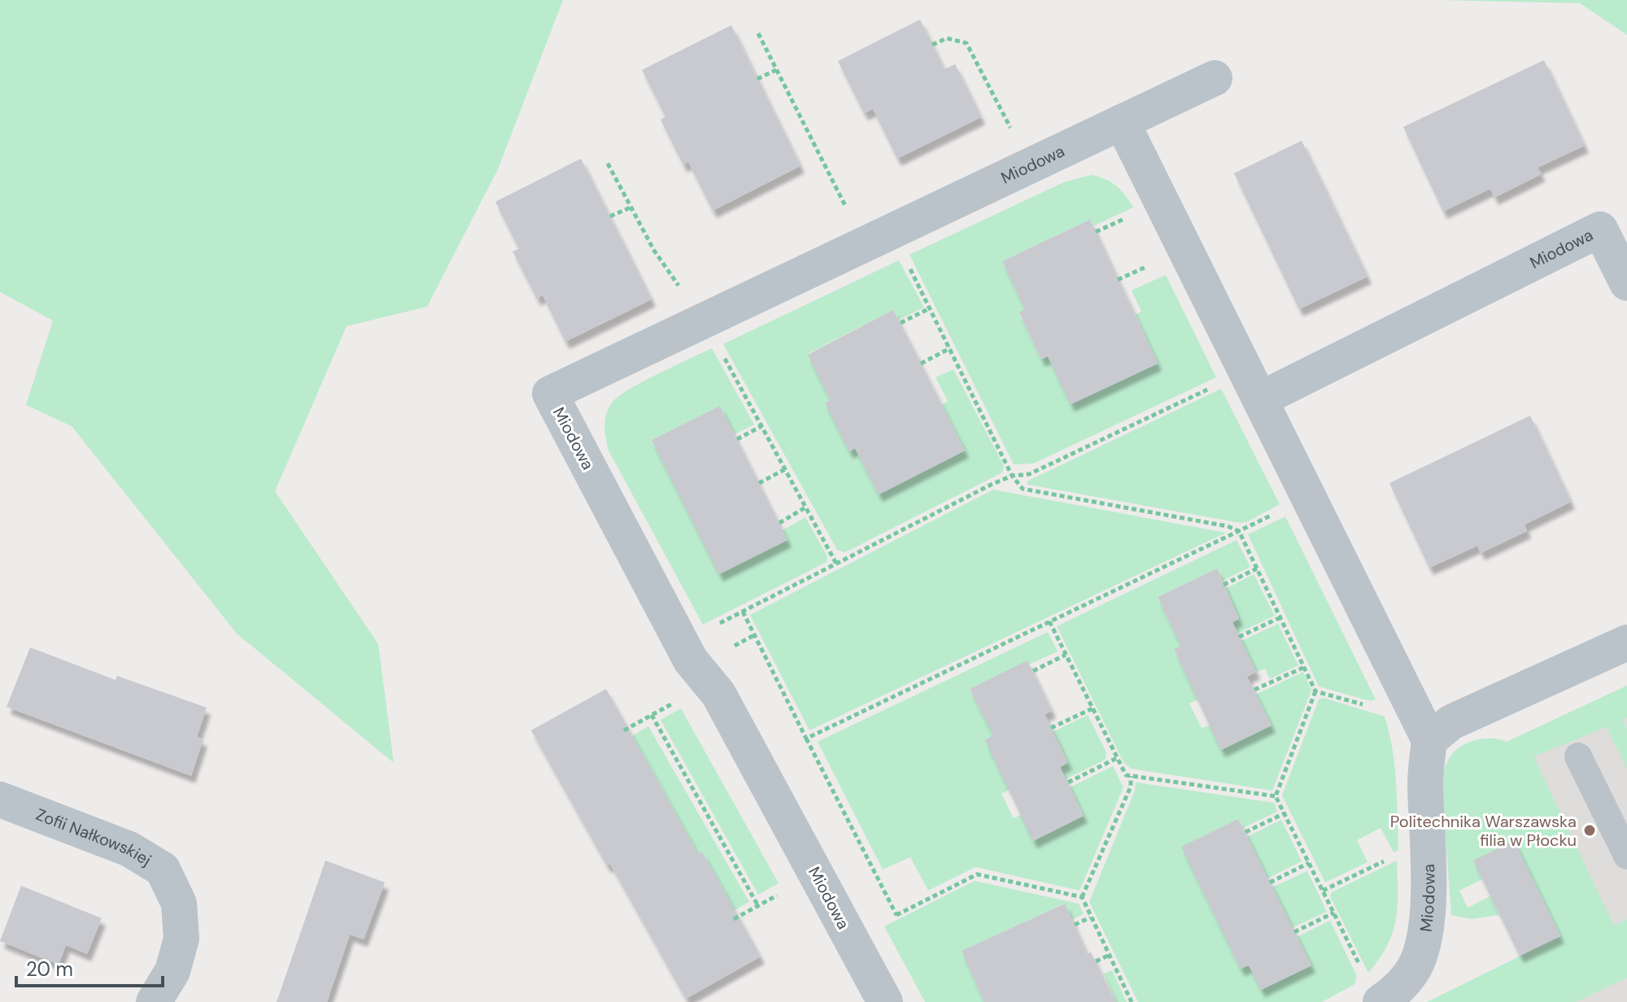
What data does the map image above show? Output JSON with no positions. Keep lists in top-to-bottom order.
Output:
{
  "streets": {
    "street": ["Miodowa", "Zofii Nałkowskiej"]
  },
  "places": ["Politechnika Warszawska filia w Płocku"],
  "scale_bar": "20 m"
}
